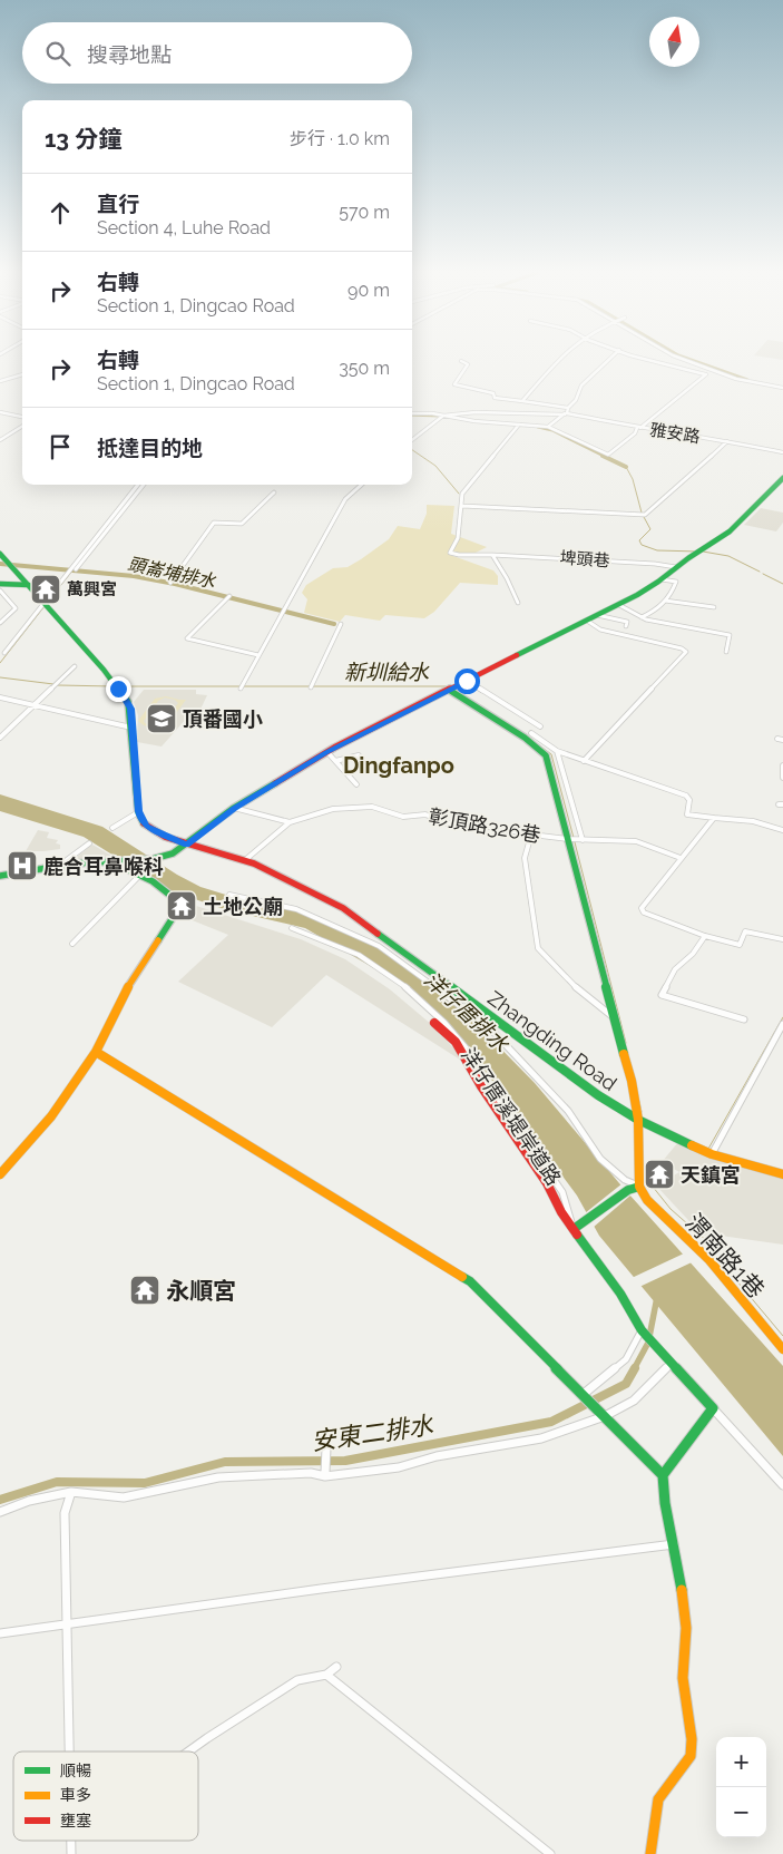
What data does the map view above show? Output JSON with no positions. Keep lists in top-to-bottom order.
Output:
{
  "streets": {
    "street": [
      "雅安路",
      "埤頭巷",
      "彰頂路326巷",
      "Zhangding Road",
      "洋仔厝溪堤岸道路",
      "渭南路1巷"
    ]
  },
  "crossings": [
    ["洋仔厝溪堤岸道路", "渭南路1巷"]
  ],
  "districts": ["Dingfanpo"],
  "water": [
    "頭崙埔排水",
    "新圳給水",
    "洋仔厝排水",
    "安東二排水"
  ],
  "places": {
    "temple": [
      "萬興宮",
      "土地公廟",
      "天鎮宮",
      "永順宮"
    ],
    "school or university": ["頂番國小"],
    "hospital": ["鹿合耳鼻喉科"]
  },
  "legend": ["順暢", "車多", "壅塞"],
  "north": "top",
  "page": {
    "search": "搜尋地點",
    "heading": ["13 分鐘", "步行 · 1.0 km"],
    "list": [
      ["直行", "Section 4, Luhe Road", "570 m"],
      ["右轉", "Section 1, Dingcao Road", "90 m"],
      ["右轉", "Section 1, Dingcao Road", "350 m"],
      "抵達目的地"
    ],
    "map_buttons": ["+", "−"]
  }
}
